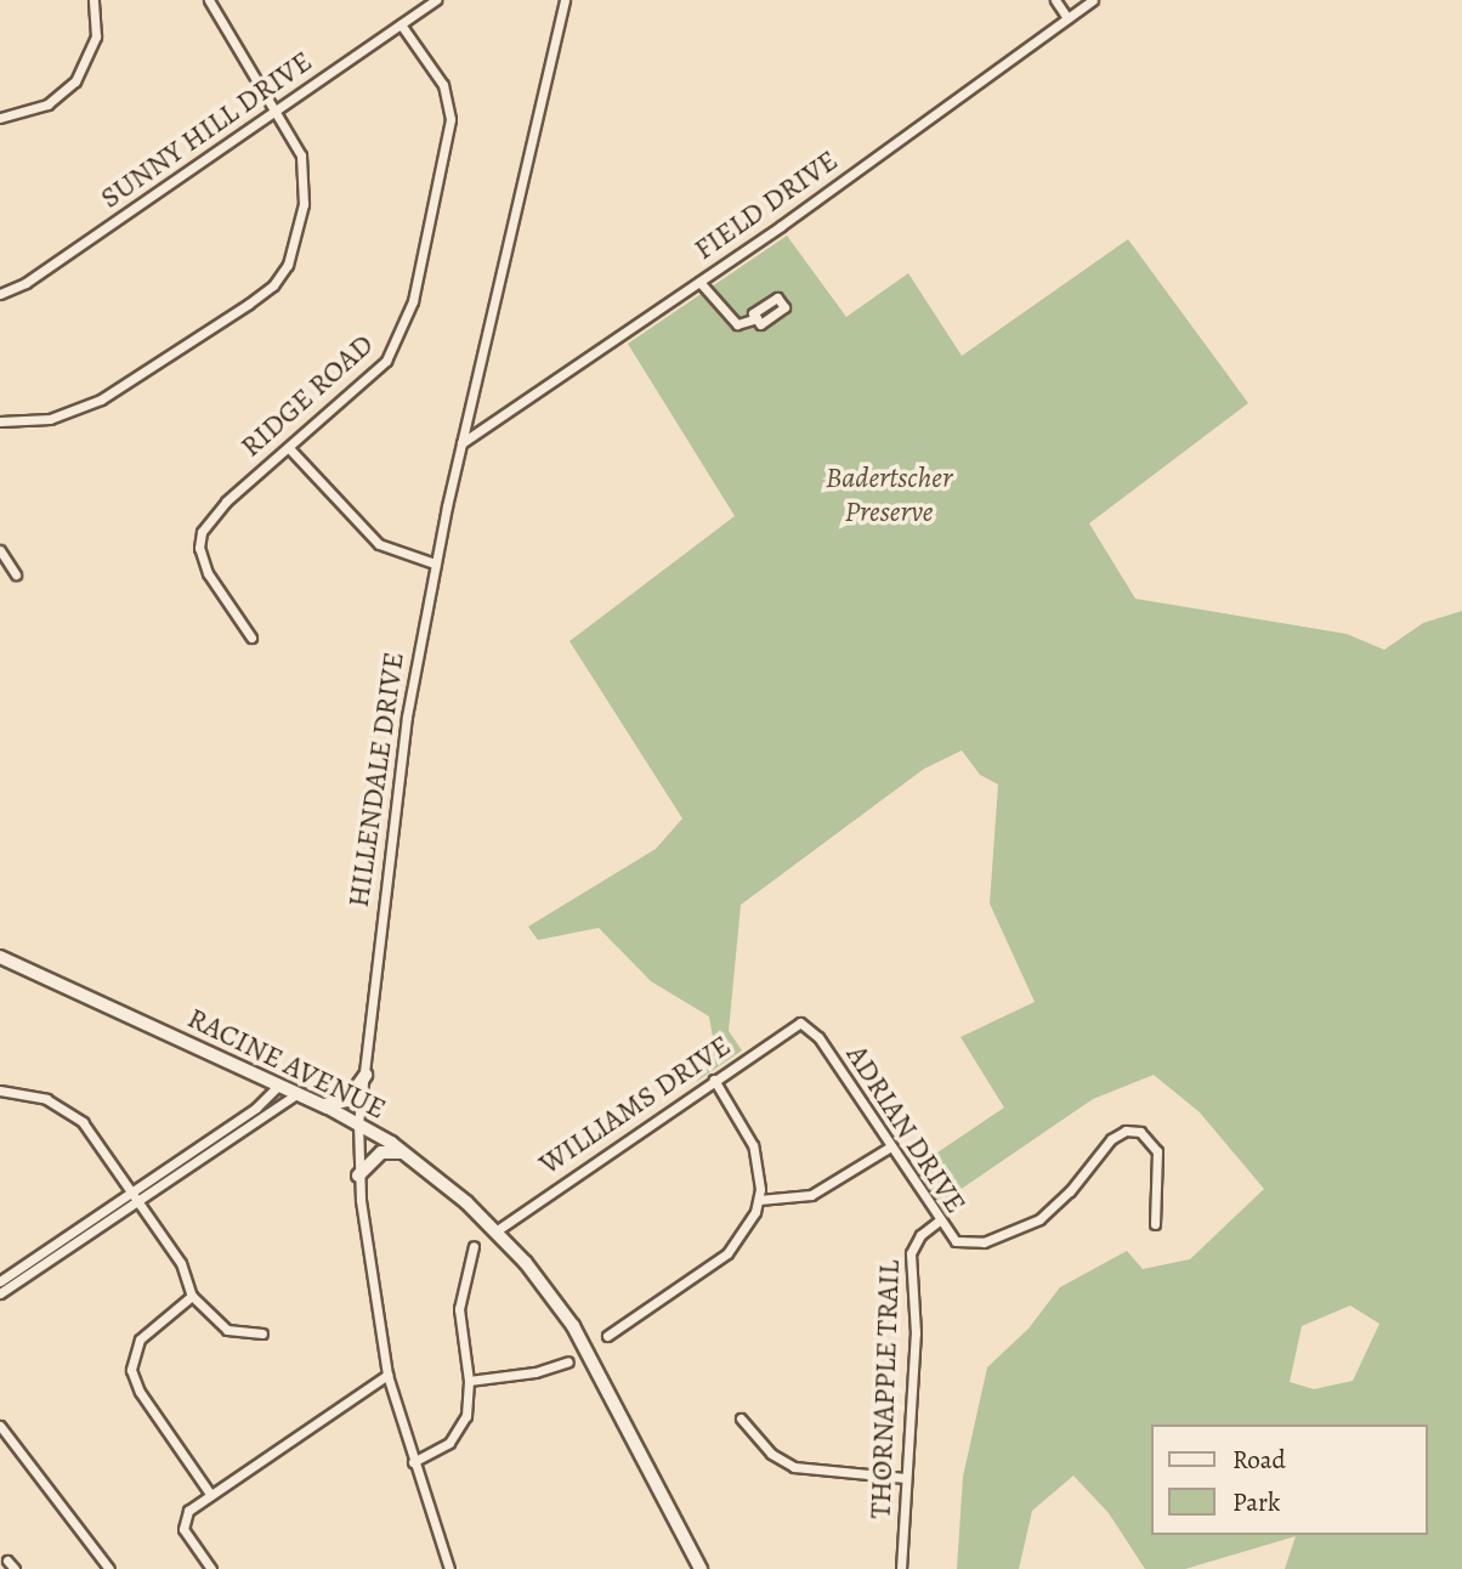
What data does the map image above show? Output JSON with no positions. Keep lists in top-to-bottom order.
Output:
{
  "streets": {
    "main road": ["RACINE AVENUE"],
    "street": [
      "SUNNY HILL DRIVE",
      "FIELD DRIVE",
      "RIDGE ROAD",
      "HILLENDALE DRIVE",
      "WILLIAMS DRIVE",
      "ADRIAN DRIVE",
      "THORNAPPLE TRAIL"
    ]
  },
  "crossings": [
    ["SUNNY HILL DRIVE", "RIDGE ROAD"],
    ["FIELD DRIVE", "HILLENDALE DRIVE"],
    ["HILLENDALE DRIVE", "RACINE AVENUE"],
    ["RACINE AVENUE", "WILLIAMS DRIVE"],
    ["WILLIAMS DRIVE", "ADRIAN DRIVE"],
    ["ADRIAN DRIVE", "THORNAPPLE TRAIL"]
  ],
  "parks": ["Badertscher Preserve"],
  "legend": ["Road", "Park"]
}
